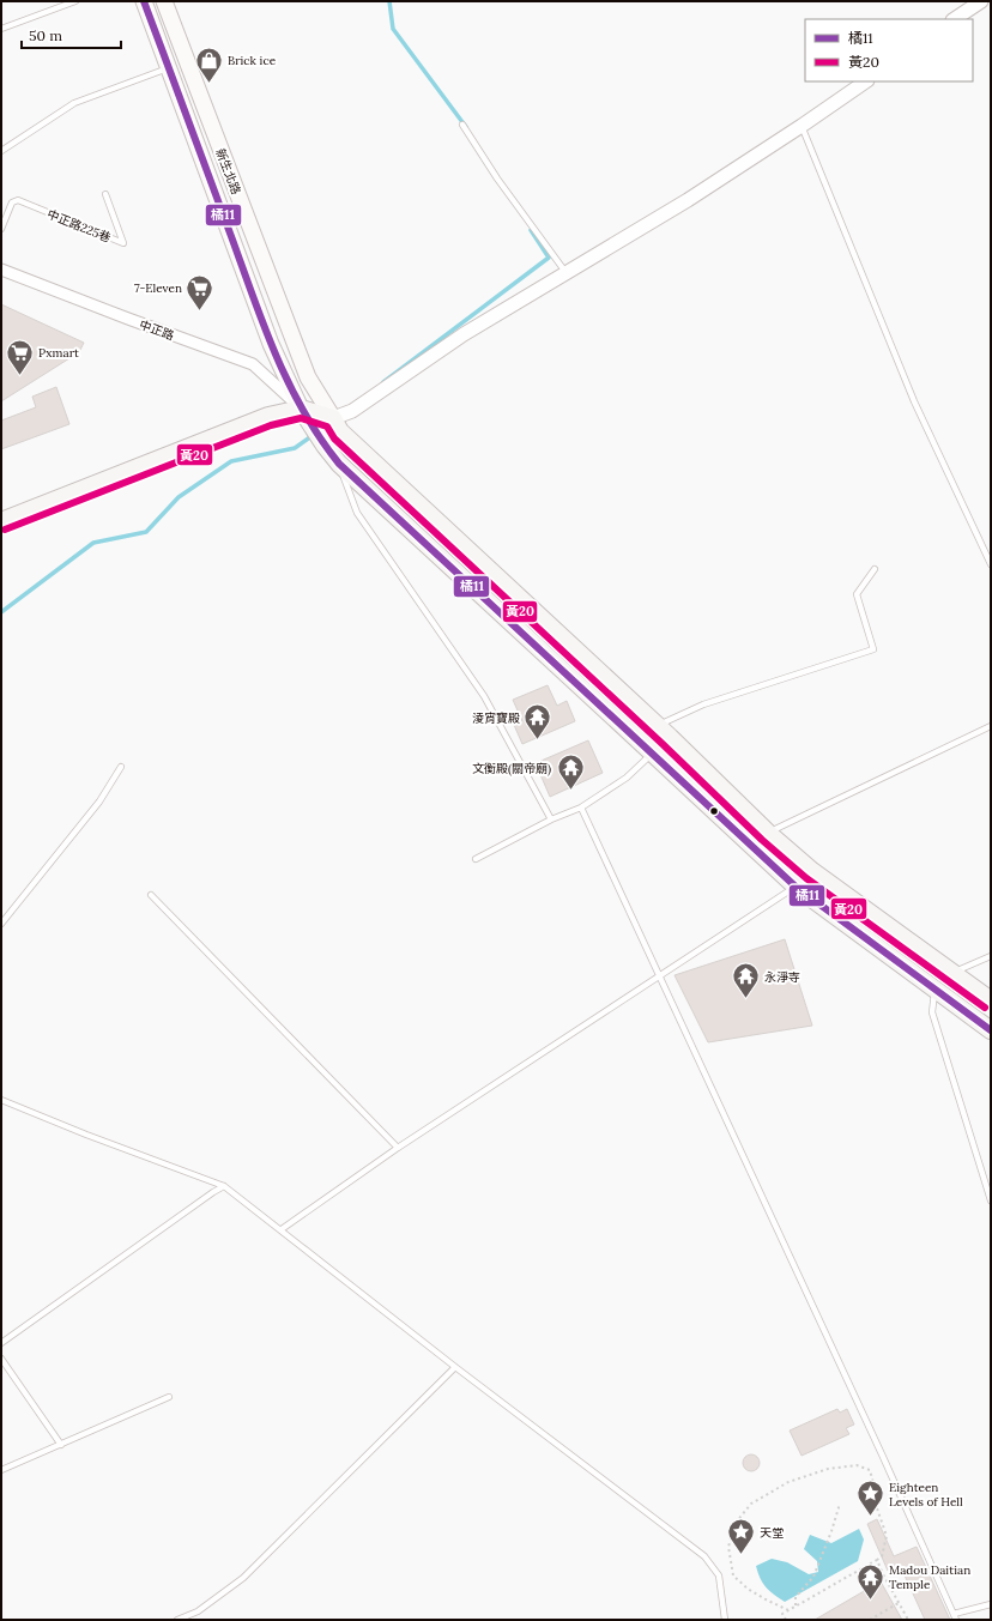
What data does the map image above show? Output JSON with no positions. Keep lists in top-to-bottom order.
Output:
{
  "streets": {
    "main road": ["新生北路"],
    "street": ["中正路"],
    "lane": ["中正路225巷"]
  },
  "crossings": [
    ["新生北路", "中正路"]
  ],
  "places": {
    "shop": ["Brick ice"],
    "supermarket": ["7-Eleven", "Pxmart"],
    "temple": [
      "淩宵寶殿",
      "文衡殿(關帝廟)",
      "永淨寺",
      "Madou Daitian Temple"
    ],
    "place": ["Eighteen Levels of Hell", "天堂"]
  },
  "lines": ["transit line 橘11", "transit line 黃20"],
  "legend": ["橘11", "黃20"],
  "scale_bar": "50 m"
}
